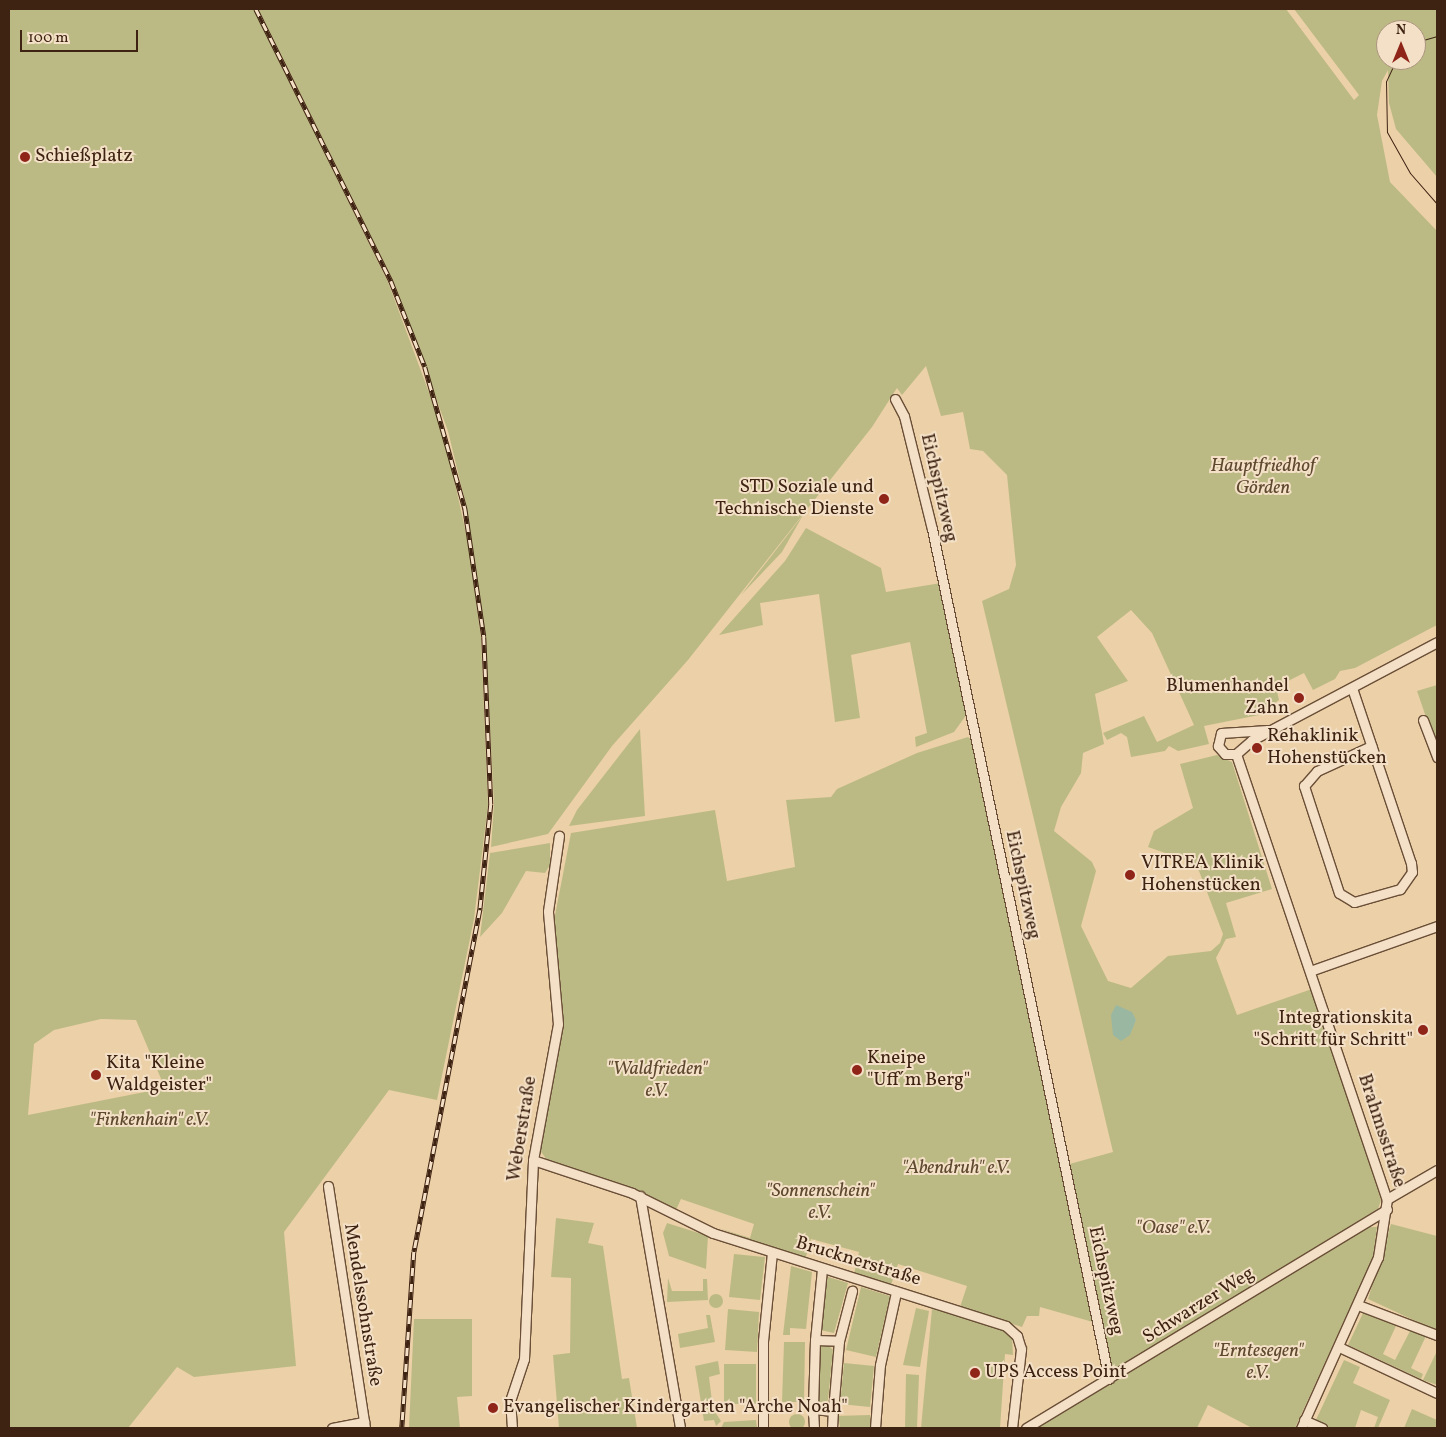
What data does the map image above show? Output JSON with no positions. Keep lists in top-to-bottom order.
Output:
{
  "streets": {
    "street": [
      "Eichspitzweg",
      "Weberstraße",
      "Brahmsstraße",
      "Brucknerstraße",
      "Mendelssohnstraße",
      "Schwarzer Weg"
    ]
  },
  "crossings": [
    ["Eichspitzweg", "Schwarzer Weg"],
    ["Weberstraße", "Brucknerstraße"],
    ["Brahmsstraße", "Schwarzer Weg"]
  ],
  "parks": [
    "Hauptfriedhof Görden",
    "\"Waldfrieden\" e.V.",
    "\"Finkenhain\" e.V.",
    "\"Abendruh\" e.V.",
    "\"Sonnenschein\" e.V.",
    "\"Oase\" e.V.",
    "\"Erntesegen\" e.V."
  ],
  "places": [
    "Schießplatz",
    "STD Soziale und Technische Dienste",
    "Blumenhandel Zahn",
    "Rehaklinik Hohenstücken",
    "VITREA Klinik Hohenstücken",
    "Integrationskita \"Schritt für Schritt\"",
    "Kneipe \"Uff´m Berg\"",
    "Kita \"Kleine Waldgeister\"",
    "UPS Access Point",
    "Evangelischer Kindergarten \"Arche Noah\""
  ],
  "scale_bar": "100 m",
  "north": "top"
}
